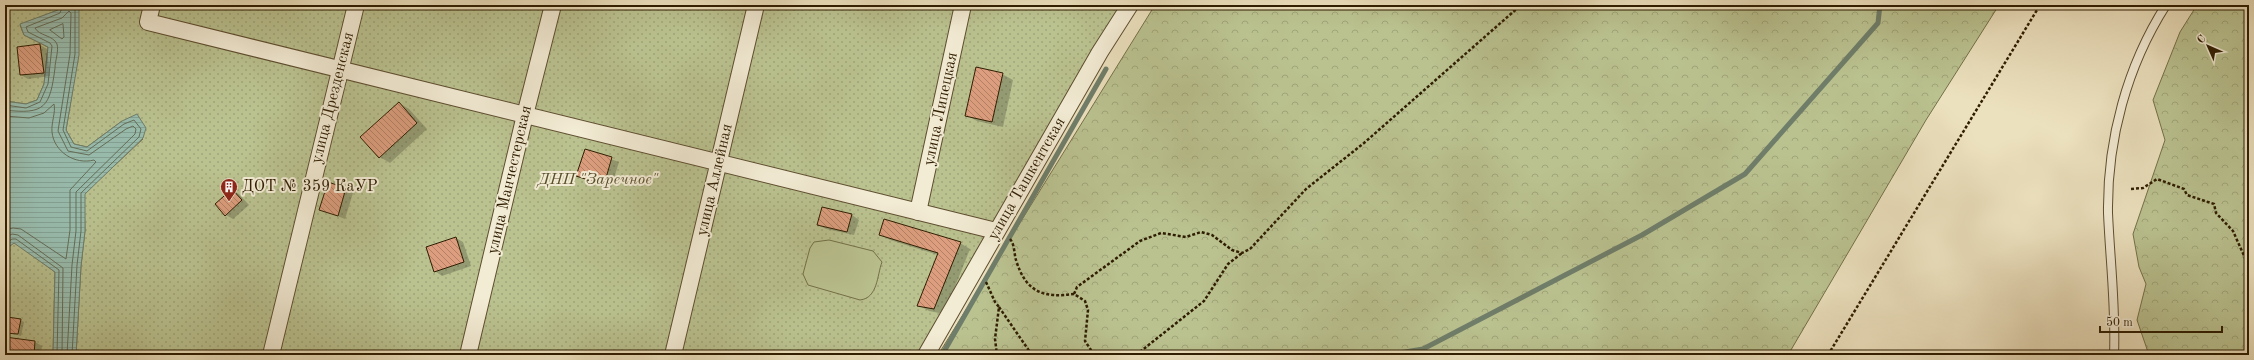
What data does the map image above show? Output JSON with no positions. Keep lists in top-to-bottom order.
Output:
{
  "streets": {
    "street": [
      "улица Дрезденская",
      "улица Липецкая",
      "улица Ташкентская",
      "улица Манчестерская",
      "улица Аллейная"
    ]
  },
  "parks": ["ДНП \"Заречное\""],
  "places": {
    "building": ["ДОТ № 359 КаУР"]
  },
  "scale_bar": "50 m",
  "north": "top left"
}
